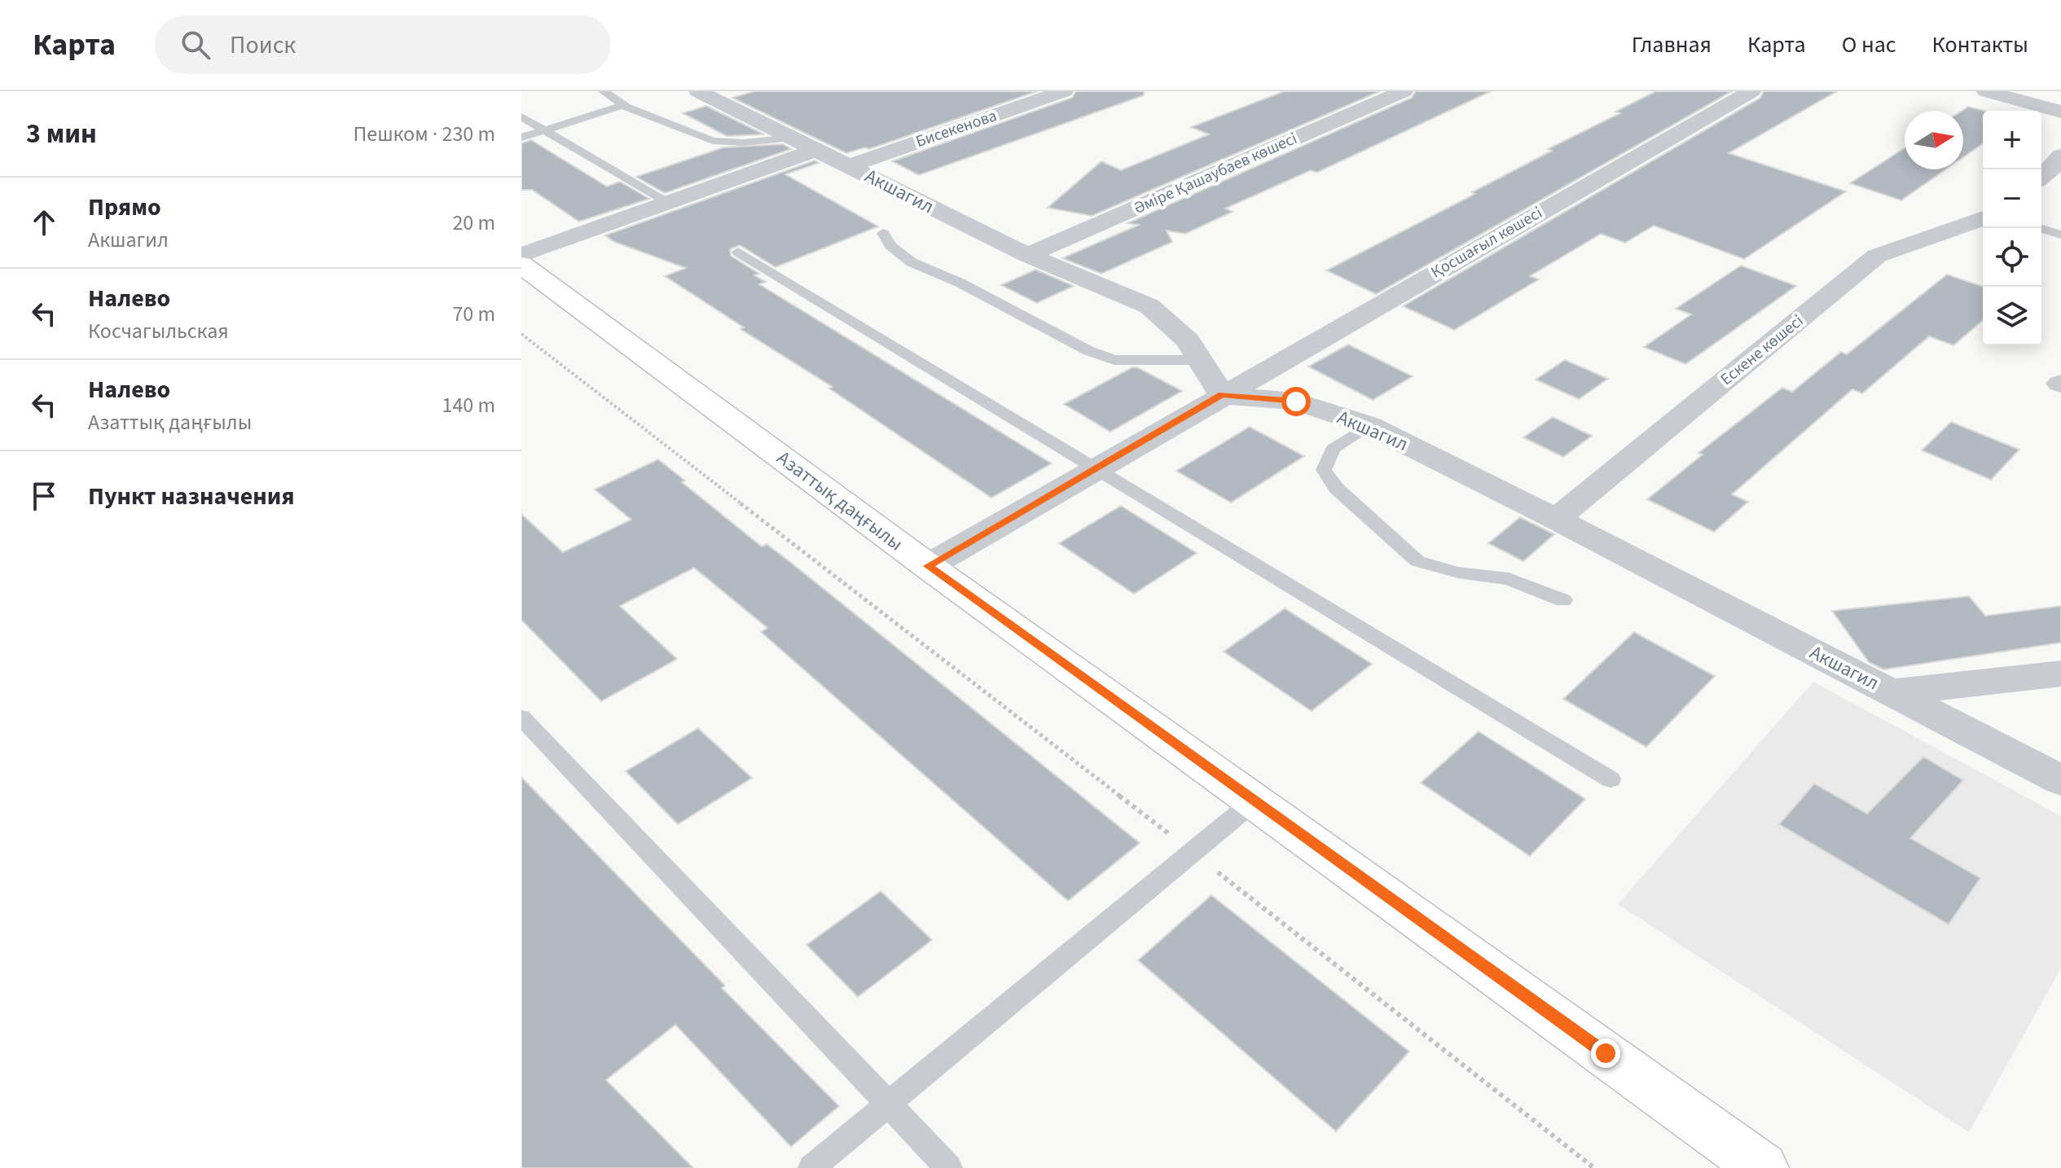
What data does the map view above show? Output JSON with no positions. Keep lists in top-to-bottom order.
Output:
{
  "streets": {
    "main road": ["Азаттық даңғылы"],
    "street": [
      "Бисекенова",
      "Әміре Қашаубаев көшесі",
      "Акшагил",
      "Қосшағыл көшесі",
      "Ескене көшесі"
    ]
  },
  "crossings": [
    ["Бисекенова", "Акшагил"],
    ["Әміре Қашаубаев көшесі", "Акшагил"],
    ["Акшагил", "Қосшағыл көшесі"],
    ["Акшагил", "Ескене көшесі"],
    ["Қосшағыл көшесі", "Азаттық даңғылы"]
  ],
  "north": "right",
  "page": {
    "header": "Карта",
    "search": "Поиск",
    "nav": [
      "Главная",
      "Карта",
      "О нас",
      "Контакты"
    ],
    "heading": ["3 мин", "Пешком · 230 m"],
    "map_buttons": ["+", "−"],
    "list": [
      ["Прямо", "Акшагил", "20 m"],
      ["Налево", "Косчагыльская", "70 m"],
      ["Налево", "Азаттық даңғылы", "140 m"],
      "Пункт назначения"
    ]
  }
}
